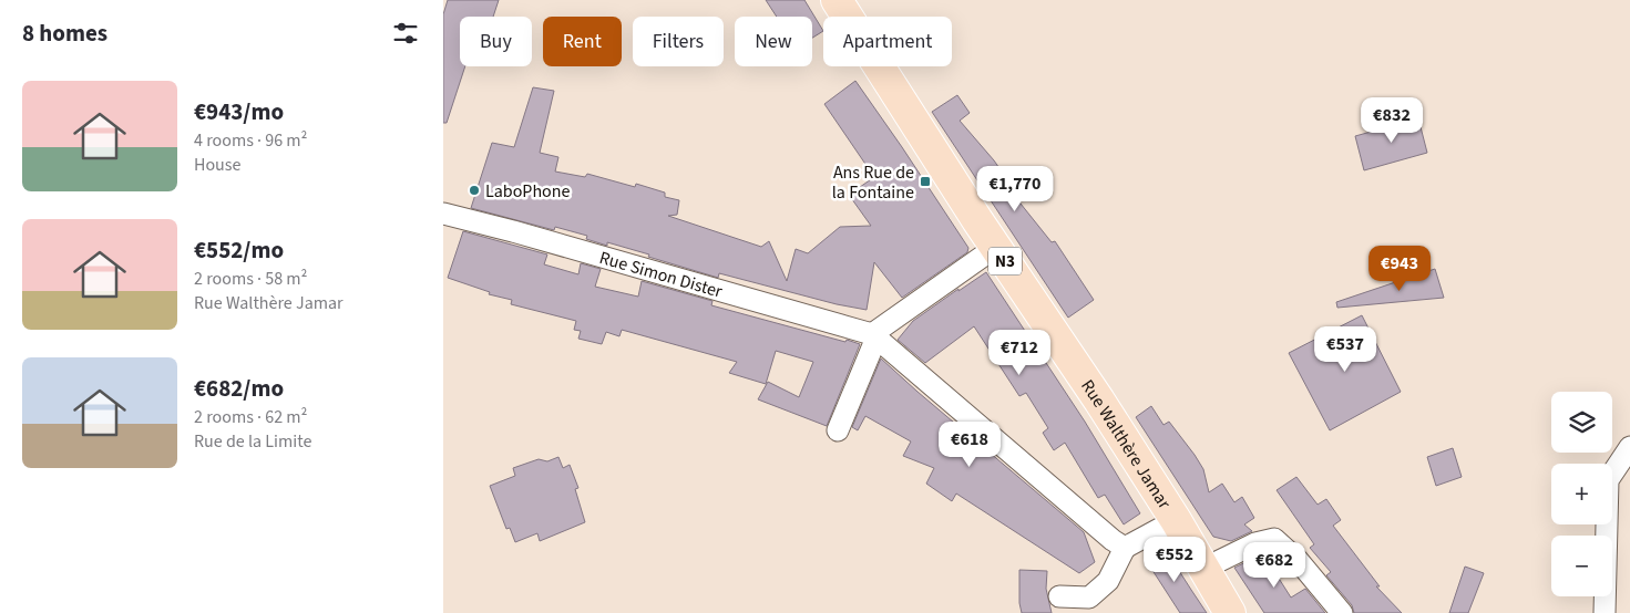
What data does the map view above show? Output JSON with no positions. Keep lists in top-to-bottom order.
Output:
{
  "streets": {
    "main road": ["N3", "Rue Walthère Jamar"],
    "street": ["Rue Simon Dister"]
  },
  "places": {
    "transit": ["Ans Rue de la Fontaine"],
    "other": ["LaboPhone"]
  },
  "page": {
    "heading": "8 homes",
    "chip": [
      "Buy",
      "Rent",
      "Filters",
      "New",
      "Apartment"
    ],
    "list": [
      {
        "name": "€943/mo",
        "note": "4 rooms · 96 m² · House"
      },
      {
        "name": "€552/mo",
        "note": "2 rooms · 58 m² · Rue Walthère Jamar"
      },
      {
        "name": "€682/mo",
        "note": "2 rooms · 62 m² · Rue de la Limite"
      }
    ],
    "price": [
      "€832",
      "€1,770",
      "€943",
      "€537",
      "€712",
      "€618",
      "€552",
      "€682"
    ],
    "map_buttons": ["+", "−"]
  }
}
